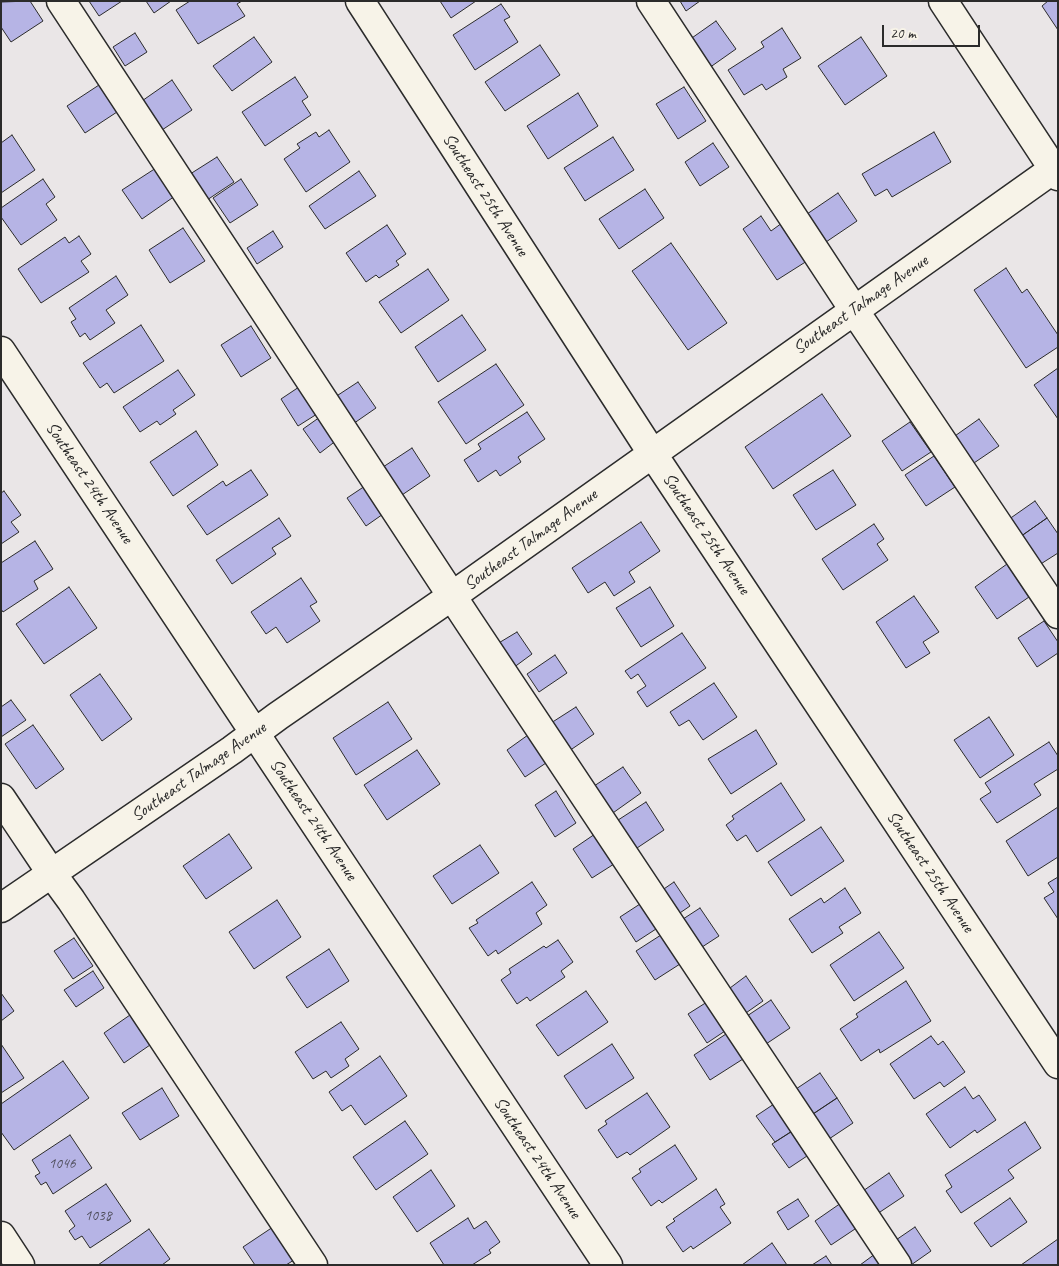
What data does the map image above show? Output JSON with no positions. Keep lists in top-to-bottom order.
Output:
{
  "streets": {
    "street": ["Southeast 25th Avenue", "Southeast Talmage Avenue", "Southeast 24th Avenue"]
  },
  "crossings": [
    ["Southeast 25th Avenue", "Southeast Talmage Avenue"],
    ["Southeast Talmage Avenue", "Southeast 24th Avenue"]
  ],
  "house_numbers": ["1046", "1038"],
  "scale_bar": "20 m"
}
